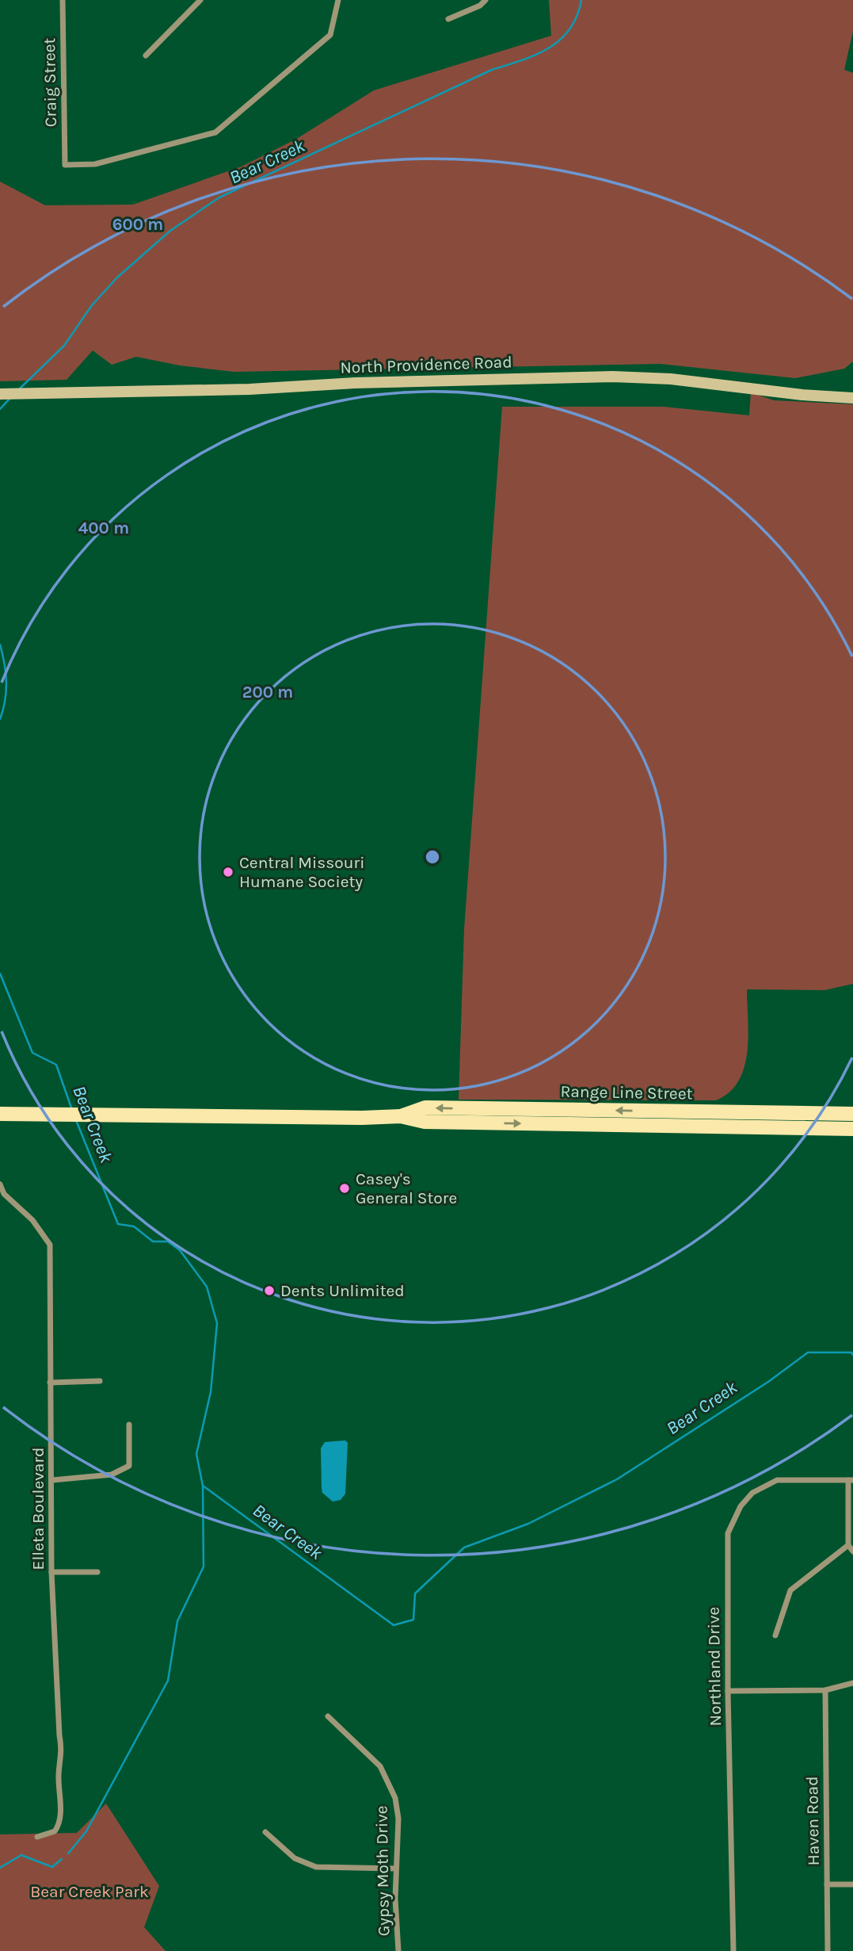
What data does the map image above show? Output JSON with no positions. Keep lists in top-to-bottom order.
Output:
{
  "streets": {
    "main road": ["Range Line Street"],
    "street": [
      "Craig Street",
      "North Providence Road",
      "Elleta Boulevard",
      "Northland Drive",
      "Haven Road",
      "Gypsy Moth Drive"
    ]
  },
  "water": ["Bear Creek"],
  "parks": ["Bear Creek Park"],
  "places": ["Central Missouri Humane Society", "Casey's General Store", "Dents Unlimited"],
  "rings": ["600 m", "400 m", "200 m"]
}
